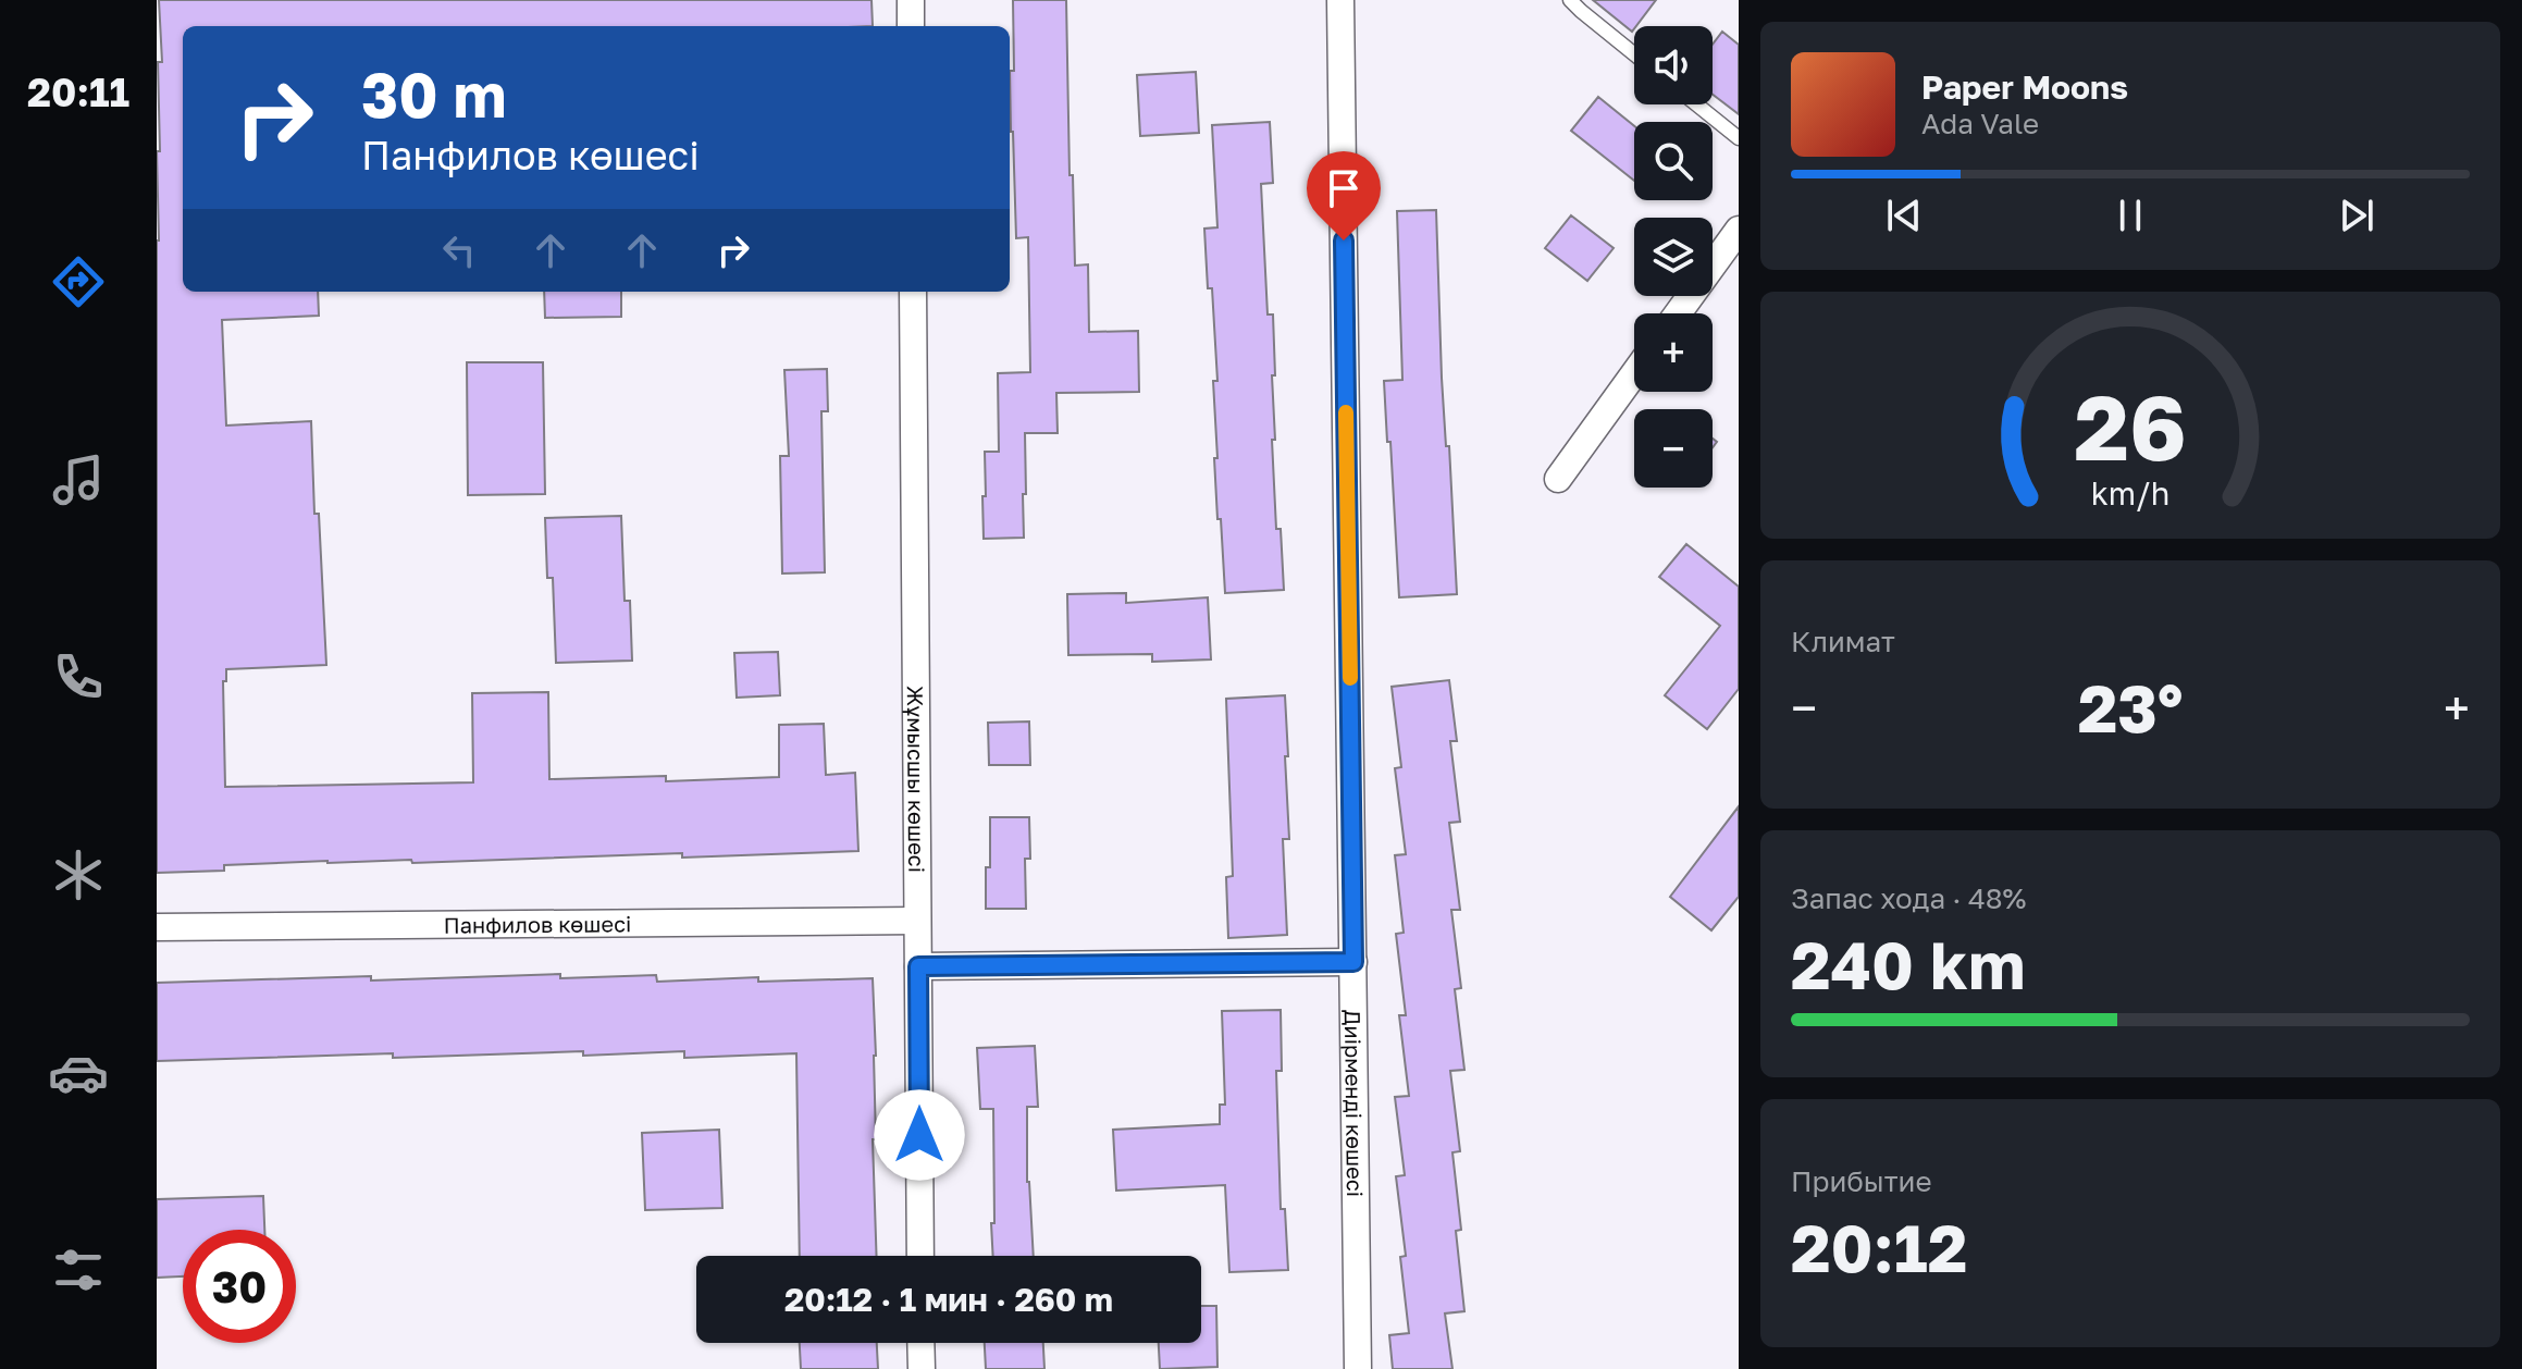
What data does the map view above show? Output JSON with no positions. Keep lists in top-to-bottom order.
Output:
{
  "streets": {
    "street": ["Жұмысшы көшесі", "Панфилов көшесі", "Диірменді көшесі"]
  },
  "crossings": [
    ["Жұмысшы көшесі", "Панфилов көшесі"]
  ],
  "page": {
    "tabs": "20:11",
    "map_buttons": ["+", "−"],
    "turn": ["30 m", "Панфилов көшесі"],
    "song": ["Paper Moons", "Ada Vale"],
    "tile": [
      "Климат",
      ["Запас хода · 48%", "240 km"],
      ["Прибытие", "20:12"]
    ],
    "heat": ["−", "23°", "+"],
    "limit": "30",
    "trip": "20:12 · 1 мин · 260 m",
    "gauge": ["26", "km/h"]
  }
}
